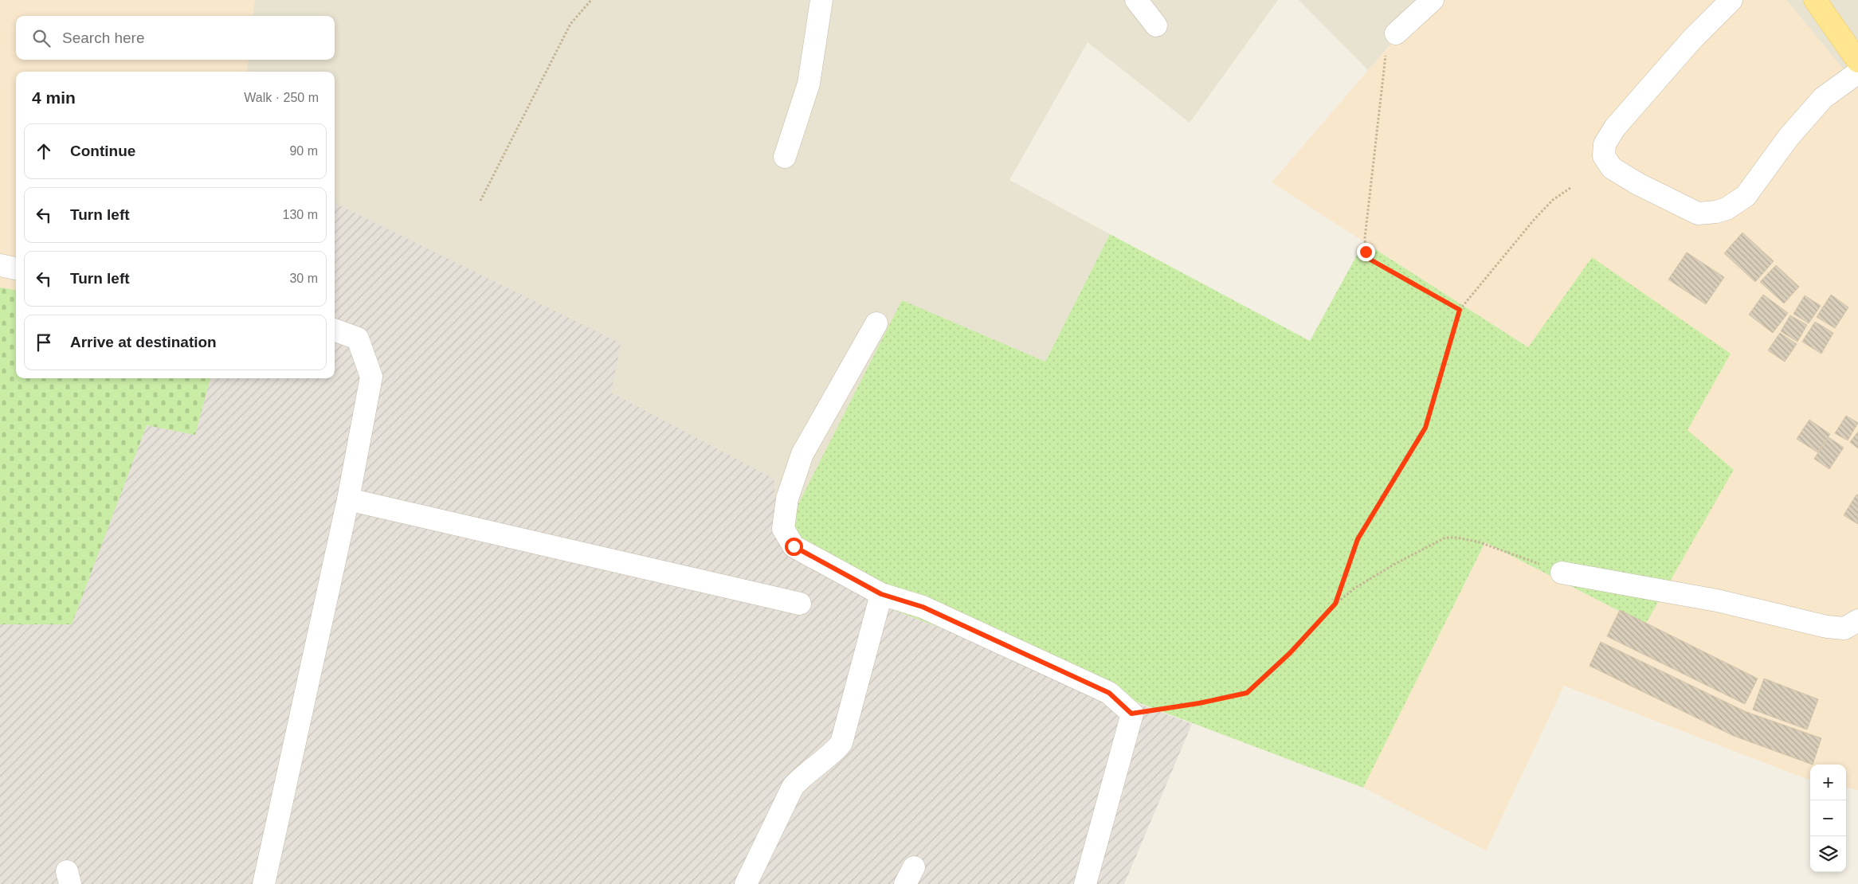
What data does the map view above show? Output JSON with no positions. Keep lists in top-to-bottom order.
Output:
{
  "page": {
    "search": "Search here",
    "heading": ["4 min", "Walk · 250 m"],
    "list": [
      ["Continue", "90 m"],
      ["Turn left", "130 m"],
      ["Turn left", "30 m"],
      "Arrive at destination"
    ],
    "map_buttons": ["+", "−"]
  }
}
